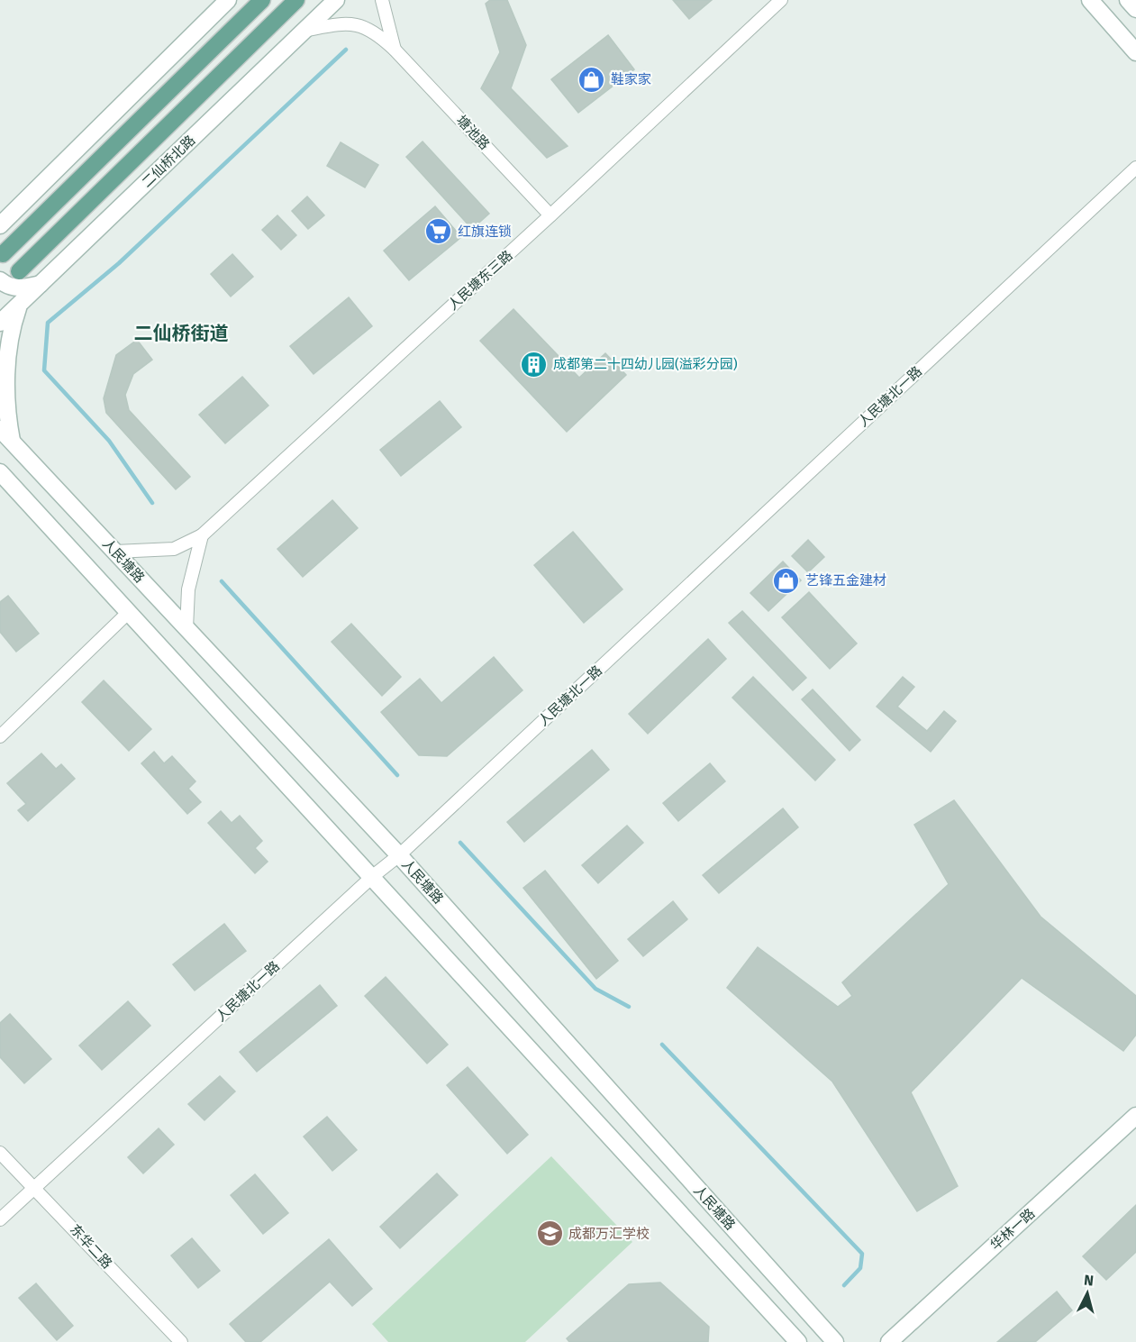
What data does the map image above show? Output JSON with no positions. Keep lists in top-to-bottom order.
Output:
{
  "streets": {
    "main road": ["二仙桥北路", "人民塘路", "华林一路"],
    "street": [
      "塘池路",
      "人民塘东三路",
      "人民塘北一路",
      "东华二路"
    ]
  },
  "crossings": [
    ["塘池路", "二仙桥北路"],
    ["塘池路", "人民塘东三路"],
    ["人民塘东三路", "人民塘路"],
    ["人民塘北一路", "人民塘路"],
    ["人民塘北一路", "东华二路"]
  ],
  "districts": ["二仙桥街道"],
  "places": {
    "shop": ["鞋家家", "艺锋五金建材"],
    "supermarket": ["红旗连锁"],
    "building": ["成都第二十四幼儿园(溢彩分园)"],
    "school or university": ["成都万汇学校"]
  },
  "north": "top"
}
